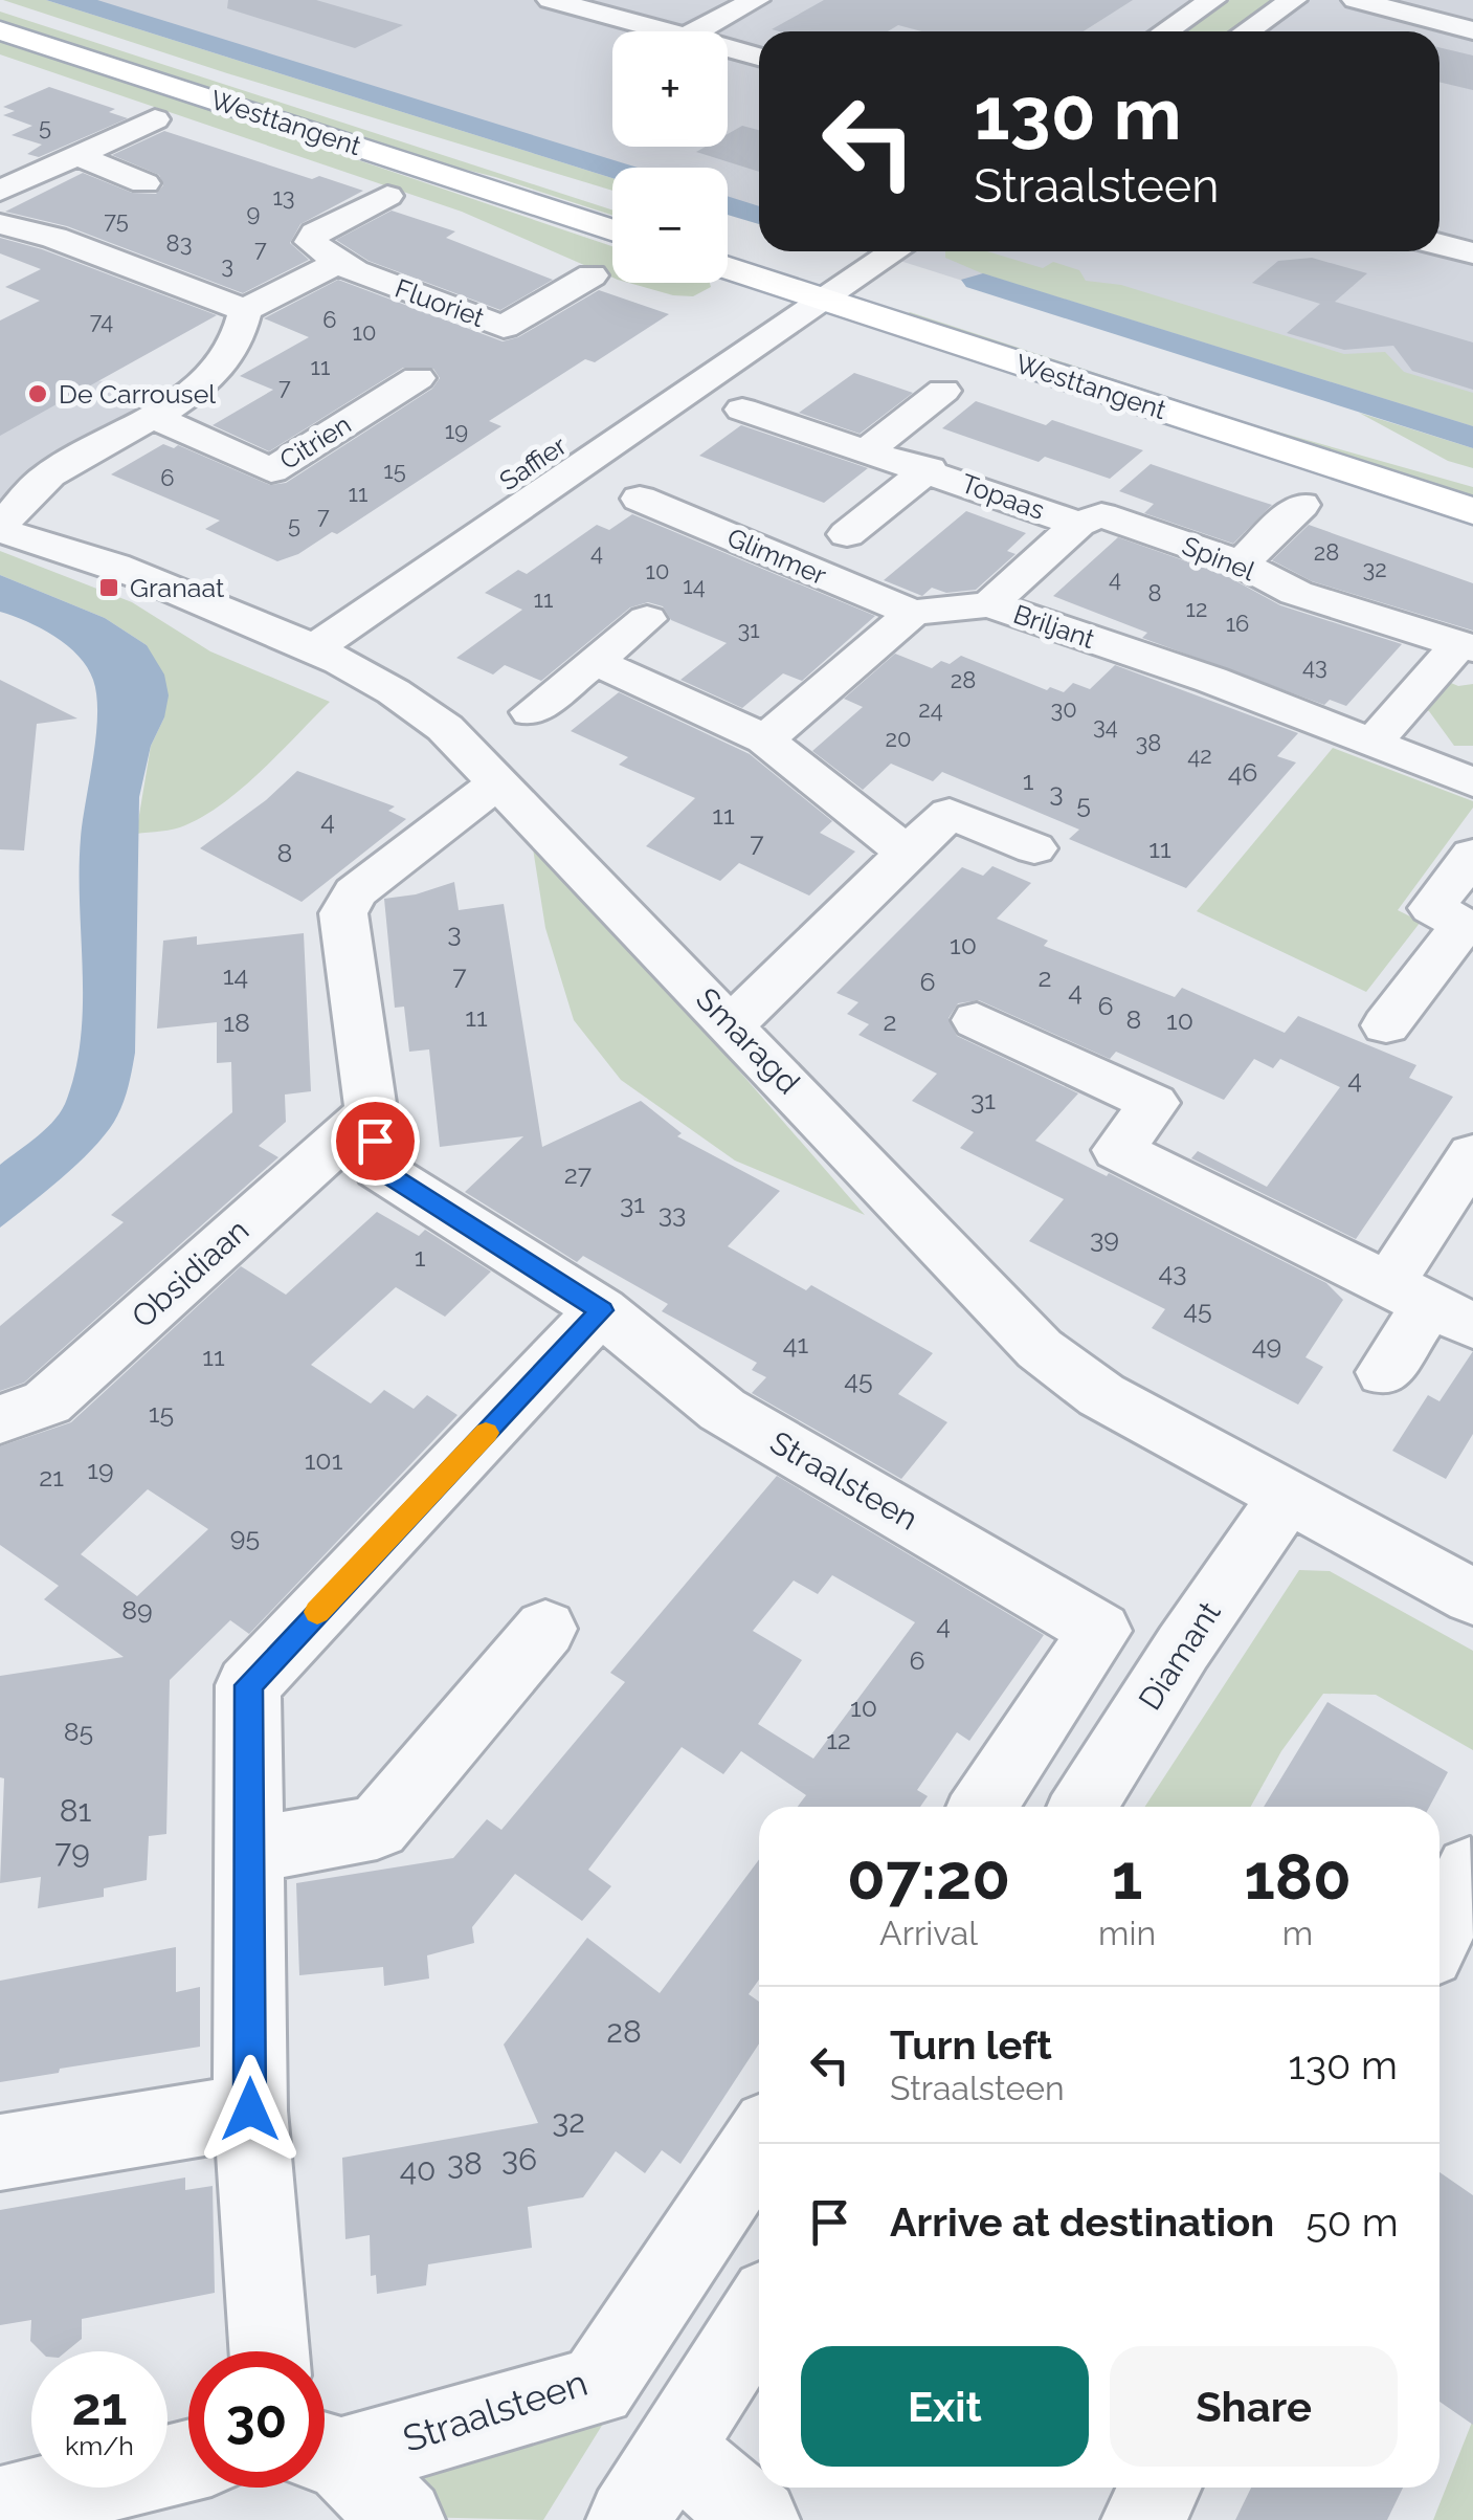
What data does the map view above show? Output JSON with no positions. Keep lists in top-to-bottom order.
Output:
{
  "streets": {
    "main road": ["Westtangent"],
    "street": [
      "Fluoriet",
      "Citrien",
      "Saffier",
      "Topaas",
      "Glimmer",
      "Spinel",
      "Briljant",
      "Smaragd",
      "Obsidiaan",
      "Straalsteen",
      "Diamant"
    ]
  },
  "crossings": [
    ["Westtangent", "Saffier"],
    ["Saffier", "Smaragd"],
    ["Topaas", "Spinel"],
    ["Glimmer", "Briljant"],
    ["Smaragd", "Straalsteen"],
    ["Smaragd", "Diamant"],
    ["Obsidiaan", "Straalsteen"],
    ["Straalsteen", "Diamant"]
  ],
  "places": {
    "other": ["De Carrousel"],
    "transit": ["Granaat"]
  },
  "house_numbers": [
    "5",
    "13",
    "9",
    "75",
    "83",
    "7",
    "3",
    "6",
    "74",
    "10",
    "11",
    "7",
    "19",
    "15",
    "6",
    "11",
    "7",
    "5",
    "4",
    "28",
    "32",
    "10",
    "4",
    "14",
    "8",
    "11",
    "12",
    "16",
    "31",
    "43",
    "28",
    "24",
    "30",
    "34",
    "20",
    "38",
    "42",
    "46",
    "1",
    "3",
    "5",
    "11",
    "4",
    "7",
    "11",
    "8",
    "3",
    "10",
    "14",
    "7",
    "2",
    "6",
    "4",
    "6",
    "11",
    "8",
    "10",
    "2",
    "18",
    "4",
    "31",
    "27",
    "31",
    "33",
    "39",
    "1",
    "43",
    "45",
    "41",
    "49",
    "11",
    "45",
    "15",
    "101",
    "19",
    "21",
    "95",
    "89",
    "4",
    "6",
    "10",
    "85",
    "12",
    "81",
    "79",
    "28",
    "32",
    "36",
    "38",
    "40"
  ],
  "page": {
    "map_buttons": ["+", "−"],
    "turn": ["130 m", "Straalsteen"],
    "eta": [
      "07:20",
      "Arrival",
      "1",
      "min",
      "180",
      "m"
    ],
    "list": [
      {
        "name": "Turn left",
        "note": "Straalsteen",
        "value": "130 m"
      },
      {
        "name": "Arrive at destination",
        "value": "50 m"
      }
    ],
    "buttons": ["Exit", "Share"],
    "speed": "21 km/h",
    "limit": "30"
  }
}
